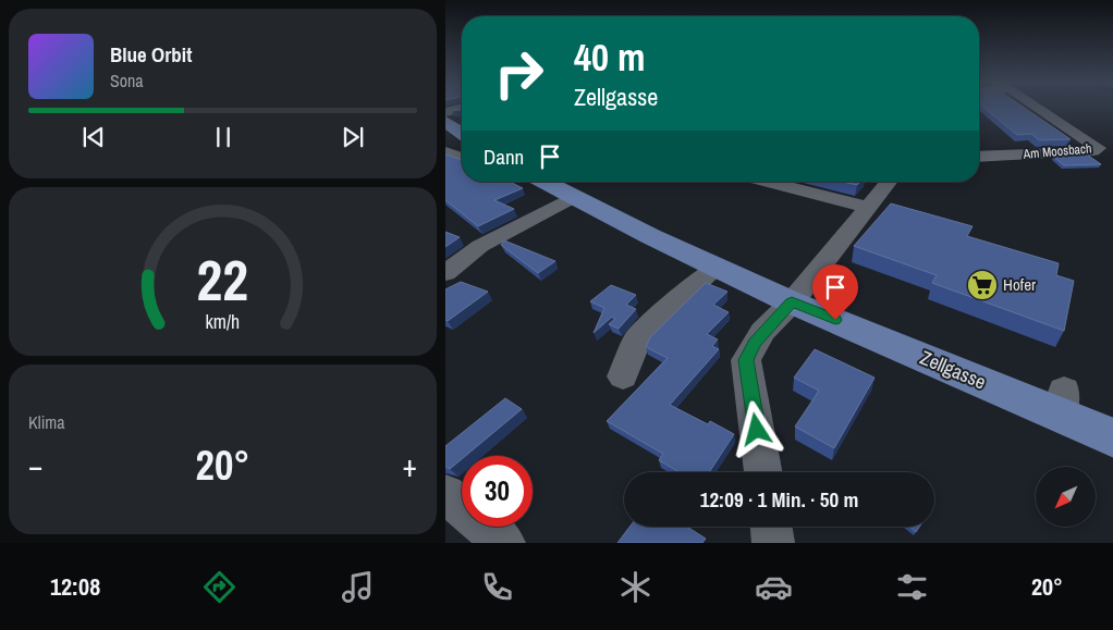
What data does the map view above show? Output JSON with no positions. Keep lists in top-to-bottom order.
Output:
{
  "streets": {
    "main road": ["Zellgasse"],
    "street": ["Am Moosbach"]
  },
  "places": {
    "supermarket": ["Hofer"]
  },
  "north": "bottom left",
  "page": {
    "turn": ["40 m", "Zellgasse"],
    "song": ["Blue Orbit", "Sona"],
    "then": "Dann",
    "tile": "Klima",
    "heat": ["−", "20°", "+"],
    "limit": "30",
    "trip": "12:09 · 1 Min. · 50 m",
    "tabs": ["12:08", "20°"],
    "gauge": ["22", "km/h"]
  }
}
